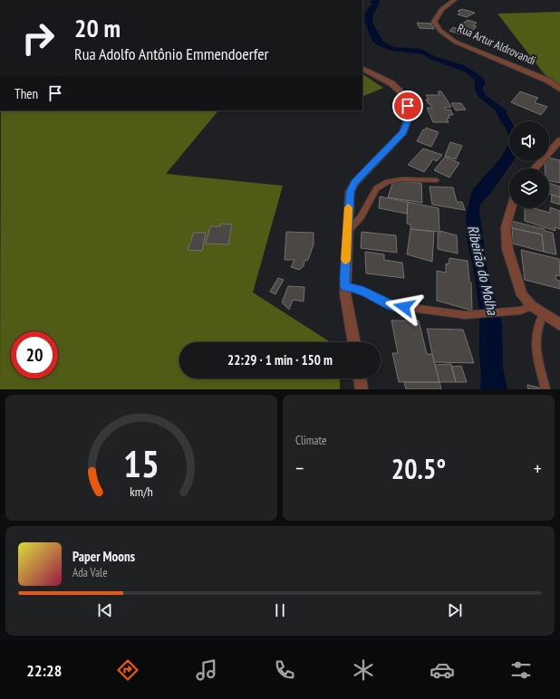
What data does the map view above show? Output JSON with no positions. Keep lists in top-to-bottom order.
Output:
{
  "streets": {
    "street": ["Rua Artur Aldrovandi"]
  },
  "water": ["Ribeirão do Molha"],
  "page": {
    "turn": ["20 m", "Rua Adolfo Antônio Emmendoerfer"],
    "then": "Then",
    "limit": "20",
    "trip": "22:29 · 1 min · 150 m",
    "tile": "Climate",
    "heat": ["−", "20.5°", "+"],
    "song": ["Paper Moons", "Ada Vale"],
    "tabs": "22:28",
    "gauge": ["15", "km/h"]
  }
}
